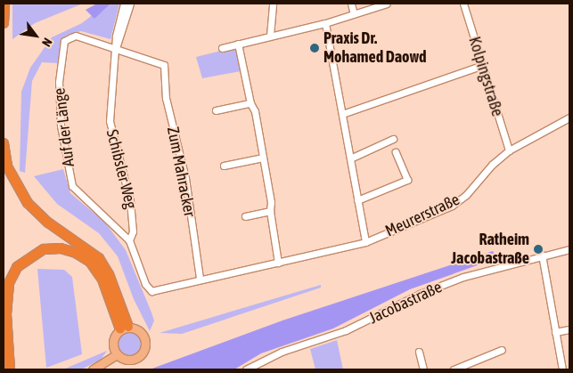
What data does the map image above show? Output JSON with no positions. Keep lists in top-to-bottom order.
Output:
{
  "streets": {
    "street": [
      "Kolpingstraße",
      "Auf der Länge",
      "Schibsler Weg",
      "Zum Mahracker",
      "Meurerstraße",
      "Jacobastraße"
    ]
  },
  "crossings": [
    ["Kolpingstraße", "Meurerstraße"],
    ["Auf der Länge", "Schibsler Weg"],
    ["Auf der Länge", "Zum Mahracker"],
    ["Schibsler Weg", "Zum Mahracker"],
    ["Schibsler Weg", "Meurerstraße"]
  ],
  "places": ["Praxis Dr. Mohamed Daowd", "Ratheim Jacobastraße"],
  "north": "bottom right"
}
